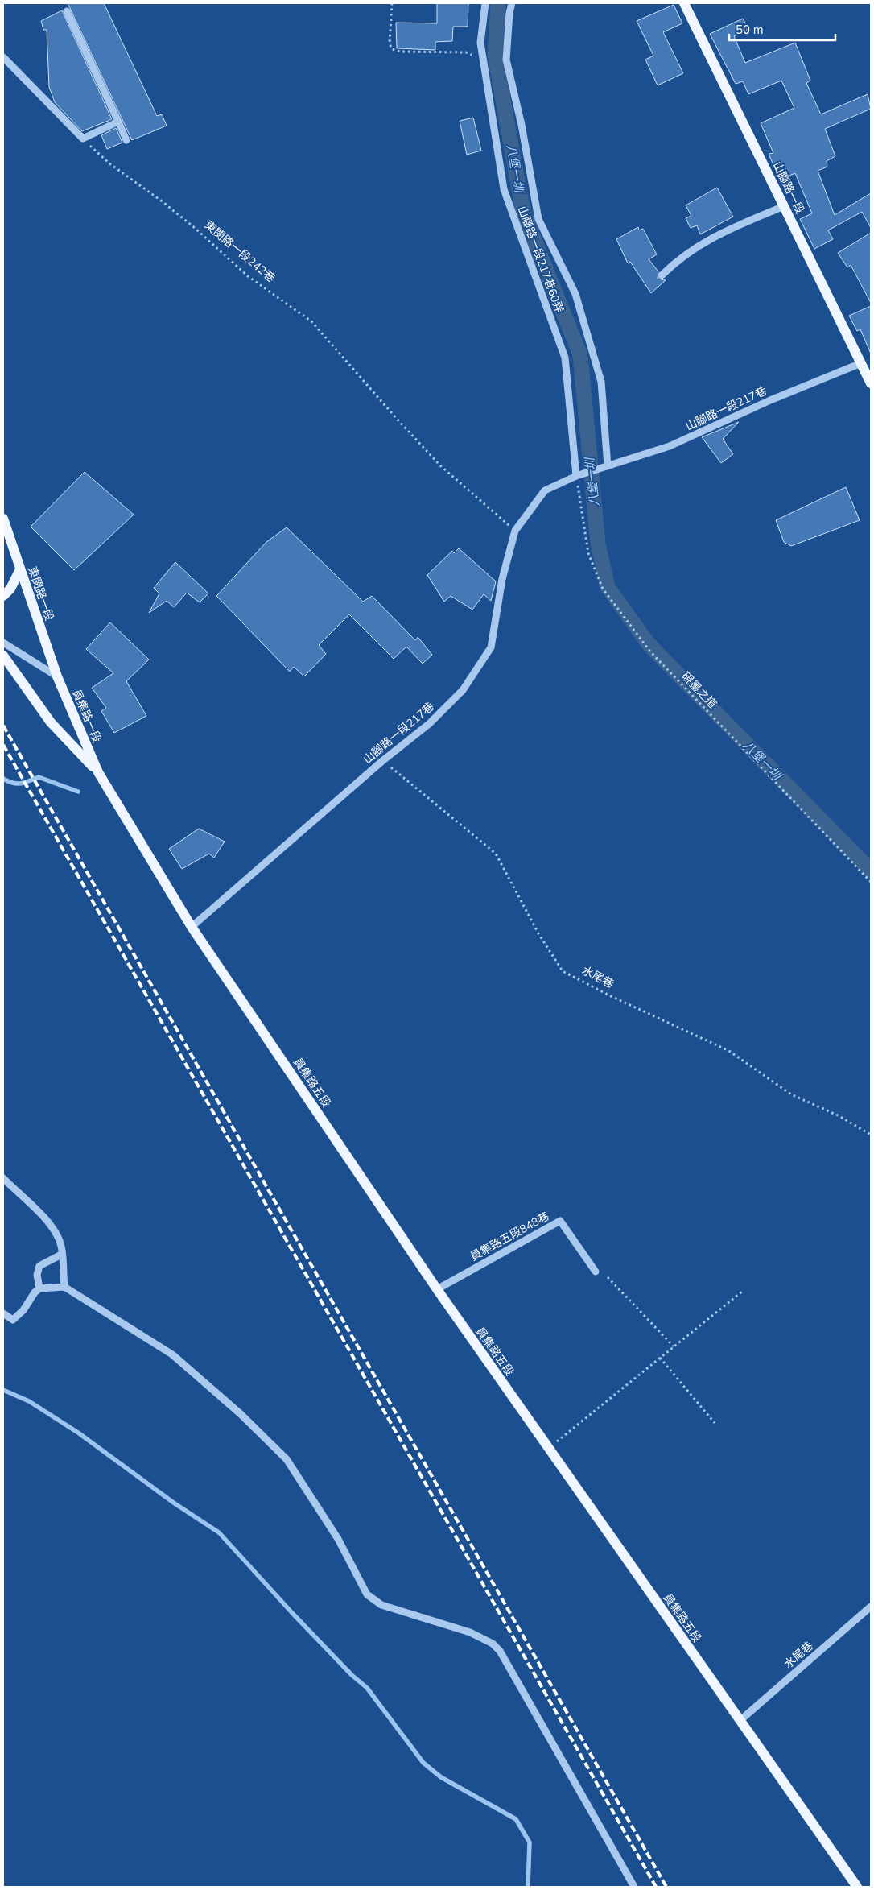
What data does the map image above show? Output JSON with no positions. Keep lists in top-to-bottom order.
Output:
{
  "streets": {
    "main road": [
      "山腳路一段",
      "東閔路一段",
      "員集路一段",
      "員集路五段"
    ],
    "street": [
      "山腳路一段217巷60弄",
      "山腳路一段217巷",
      "水尾巷",
      "員集路五段848巷"
    ],
    "path": ["東閔路一段242巷", "硯墨之道"]
  },
  "crossings": [
    ["山腳路一段", "山腳路一段217巷"],
    ["東閔路一段242巷", "山腳路一段217巷"],
    ["山腳路一段217巷60弄", "山腳路一段217巷"],
    ["山腳路一段217巷60弄", "硯墨之道"],
    ["山腳路一段217巷", "硯墨之道"],
    ["山腳路一段217巷", "水尾巷"],
    ["山腳路一段217巷", "員集路五段"],
    ["東閔路一段", "員集路一段"],
    ["員集路一段", "員集路五段"],
    ["水尾巷", "員集路五段"],
    ["員集路五段", "員集路五段848巷"]
  ],
  "water": ["八堡一圳"],
  "scale_bar": "50 m"
}
